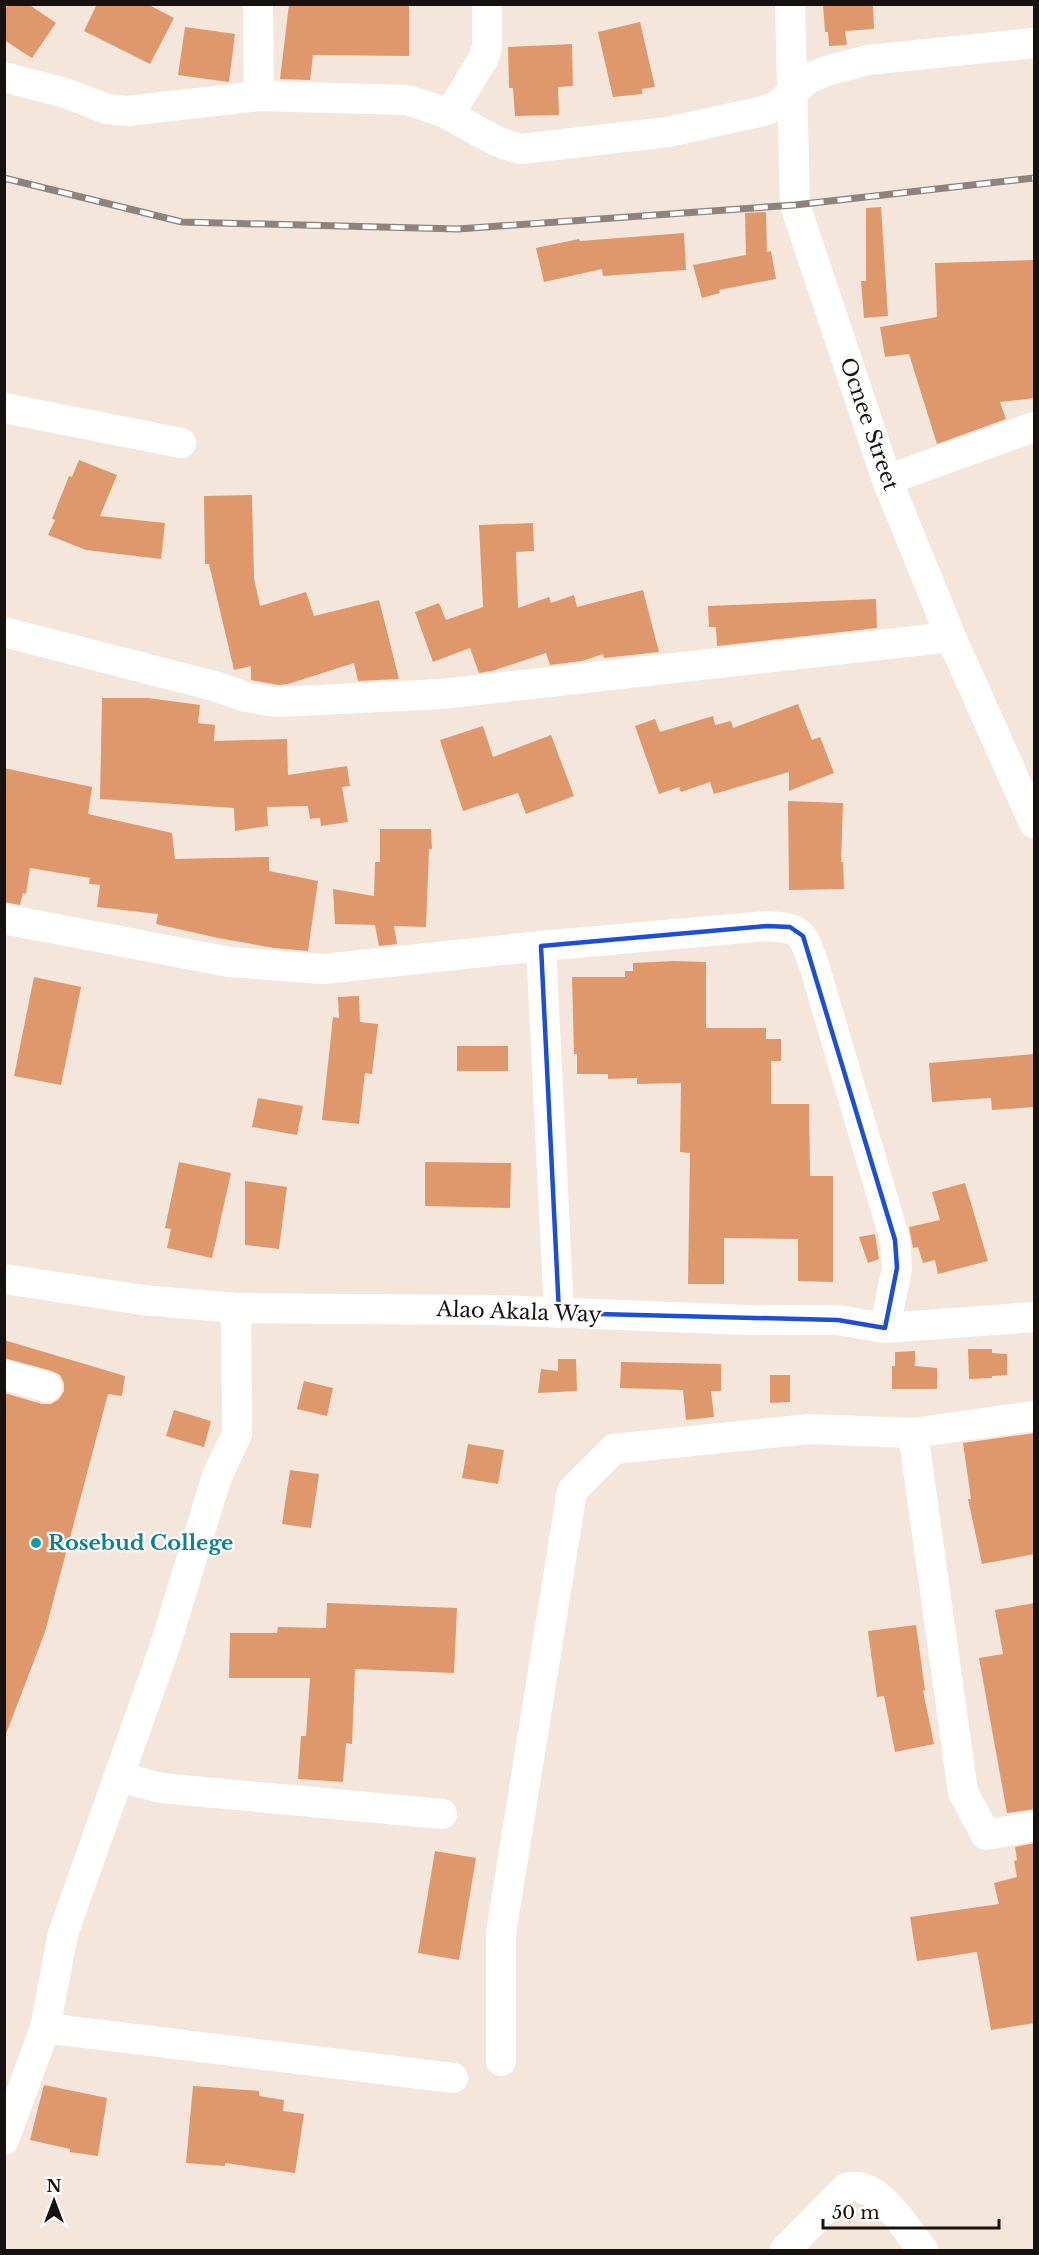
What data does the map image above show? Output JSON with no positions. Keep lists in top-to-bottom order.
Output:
{
  "streets": {
    "street": ["Ocnee Street", "Alao Akala Way"]
  },
  "places": ["Rosebud College"],
  "scale_bar": "50 m",
  "north": "top"
}
